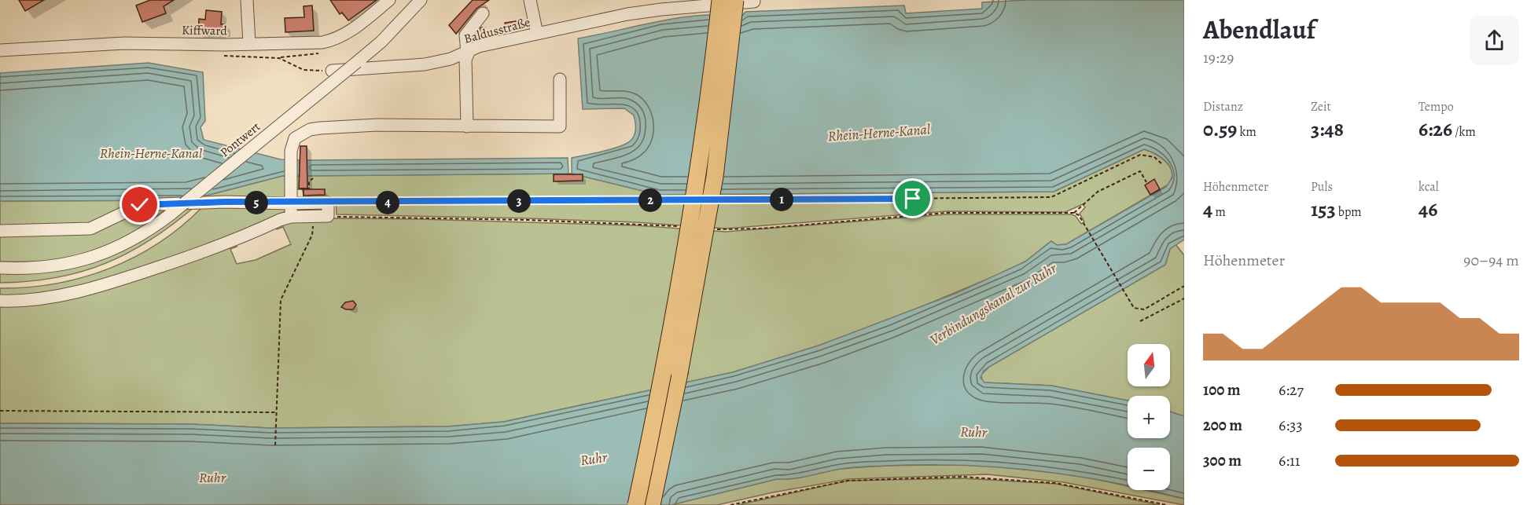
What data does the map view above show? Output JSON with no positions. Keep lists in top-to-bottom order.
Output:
{
  "streets": {
    "street": ["Kiffward", "Baldusstraße", "Pontwert"]
  },
  "water": ["Rhein-Herne-Kanal", "Verbindungskanal zur Ruhr", "Ruhr"],
  "north": "top",
  "page": {
    "heading": ["Abendlauf", "19:29"],
    "stats": [
      ["Distanz", "0.59 km"],
      ["Zeit", "3:48"],
      ["Tempo", "6:26 /km"],
      ["Höhenmeter", "4 m"],
      ["Puls", "153 bpm"],
      ["kcal", "46"]
    ],
    "pins": [
      "1",
      "2",
      "3",
      "4",
      "5"
    ],
    "chart": ["Höhenmeter", "90–94 m"],
    "map_buttons": ["+", "−"],
    "list": [
      {
        "name": "100 m",
        "note": "6:27"
      },
      {
        "name": "200 m",
        "note": "6:33"
      },
      {
        "name": "300 m",
        "note": "6:11"
      }
    ]
  }
}
